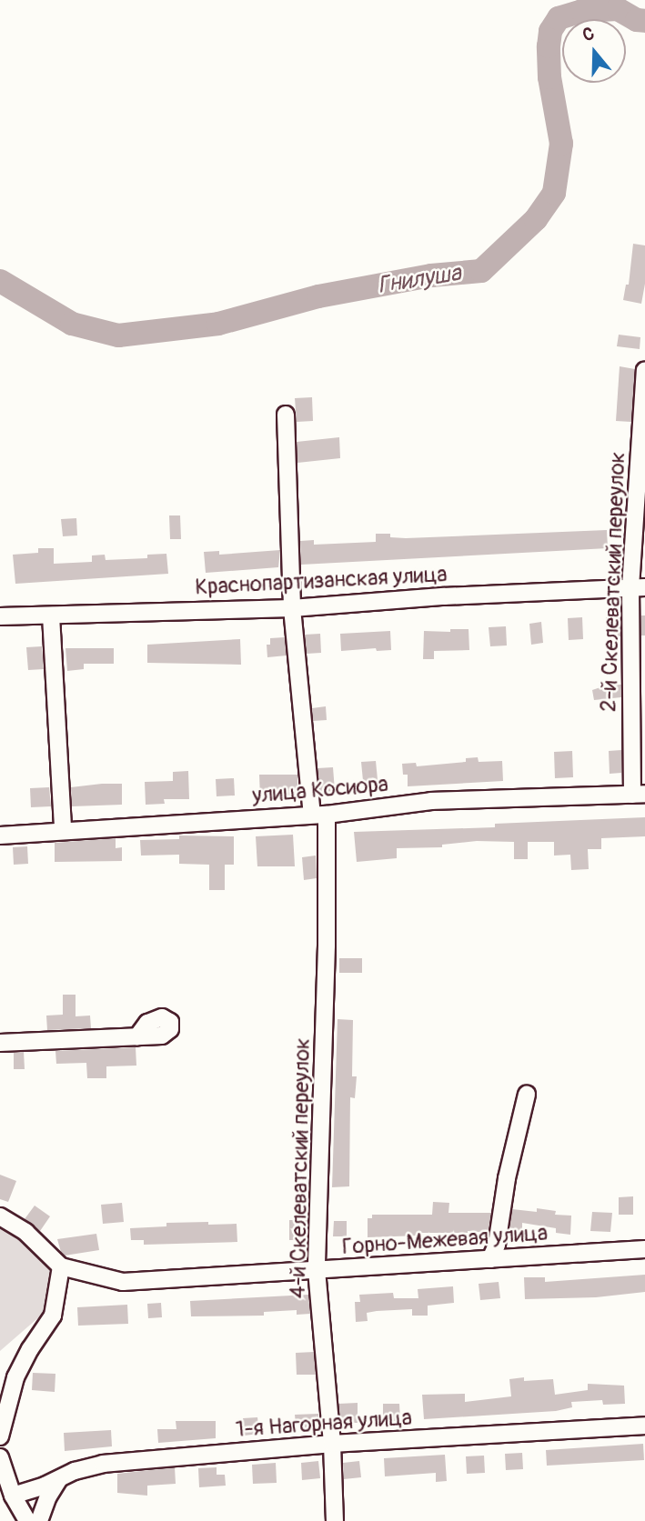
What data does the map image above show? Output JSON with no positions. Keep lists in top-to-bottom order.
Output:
{
  "streets": {
    "street": [
      "Краснопартизанская улица",
      "2-й Скелеватский переулок",
      "улица Косиора",
      "4-й Скелеватский переулок",
      "Горно-Межевая улица",
      "1-я Нагорная улица"
    ]
  },
  "crossings": [
    ["Краснопартизанская улица", "2-й Скелеватский переулок"],
    ["Краснопартизанская улица", "4-й Скелеватский переулок"],
    ["2-й Скелеватский переулок", "улица Косиора"],
    ["улица Косиора", "4-й Скелеватский переулок"],
    ["4-й Скелеватский переулок", "Горно-Межевая улица"],
    ["4-й Скелеватский переулок", "1-я Нагорная улица"]
  ],
  "water": ["Гнилуша"],
  "north": "top"
}
